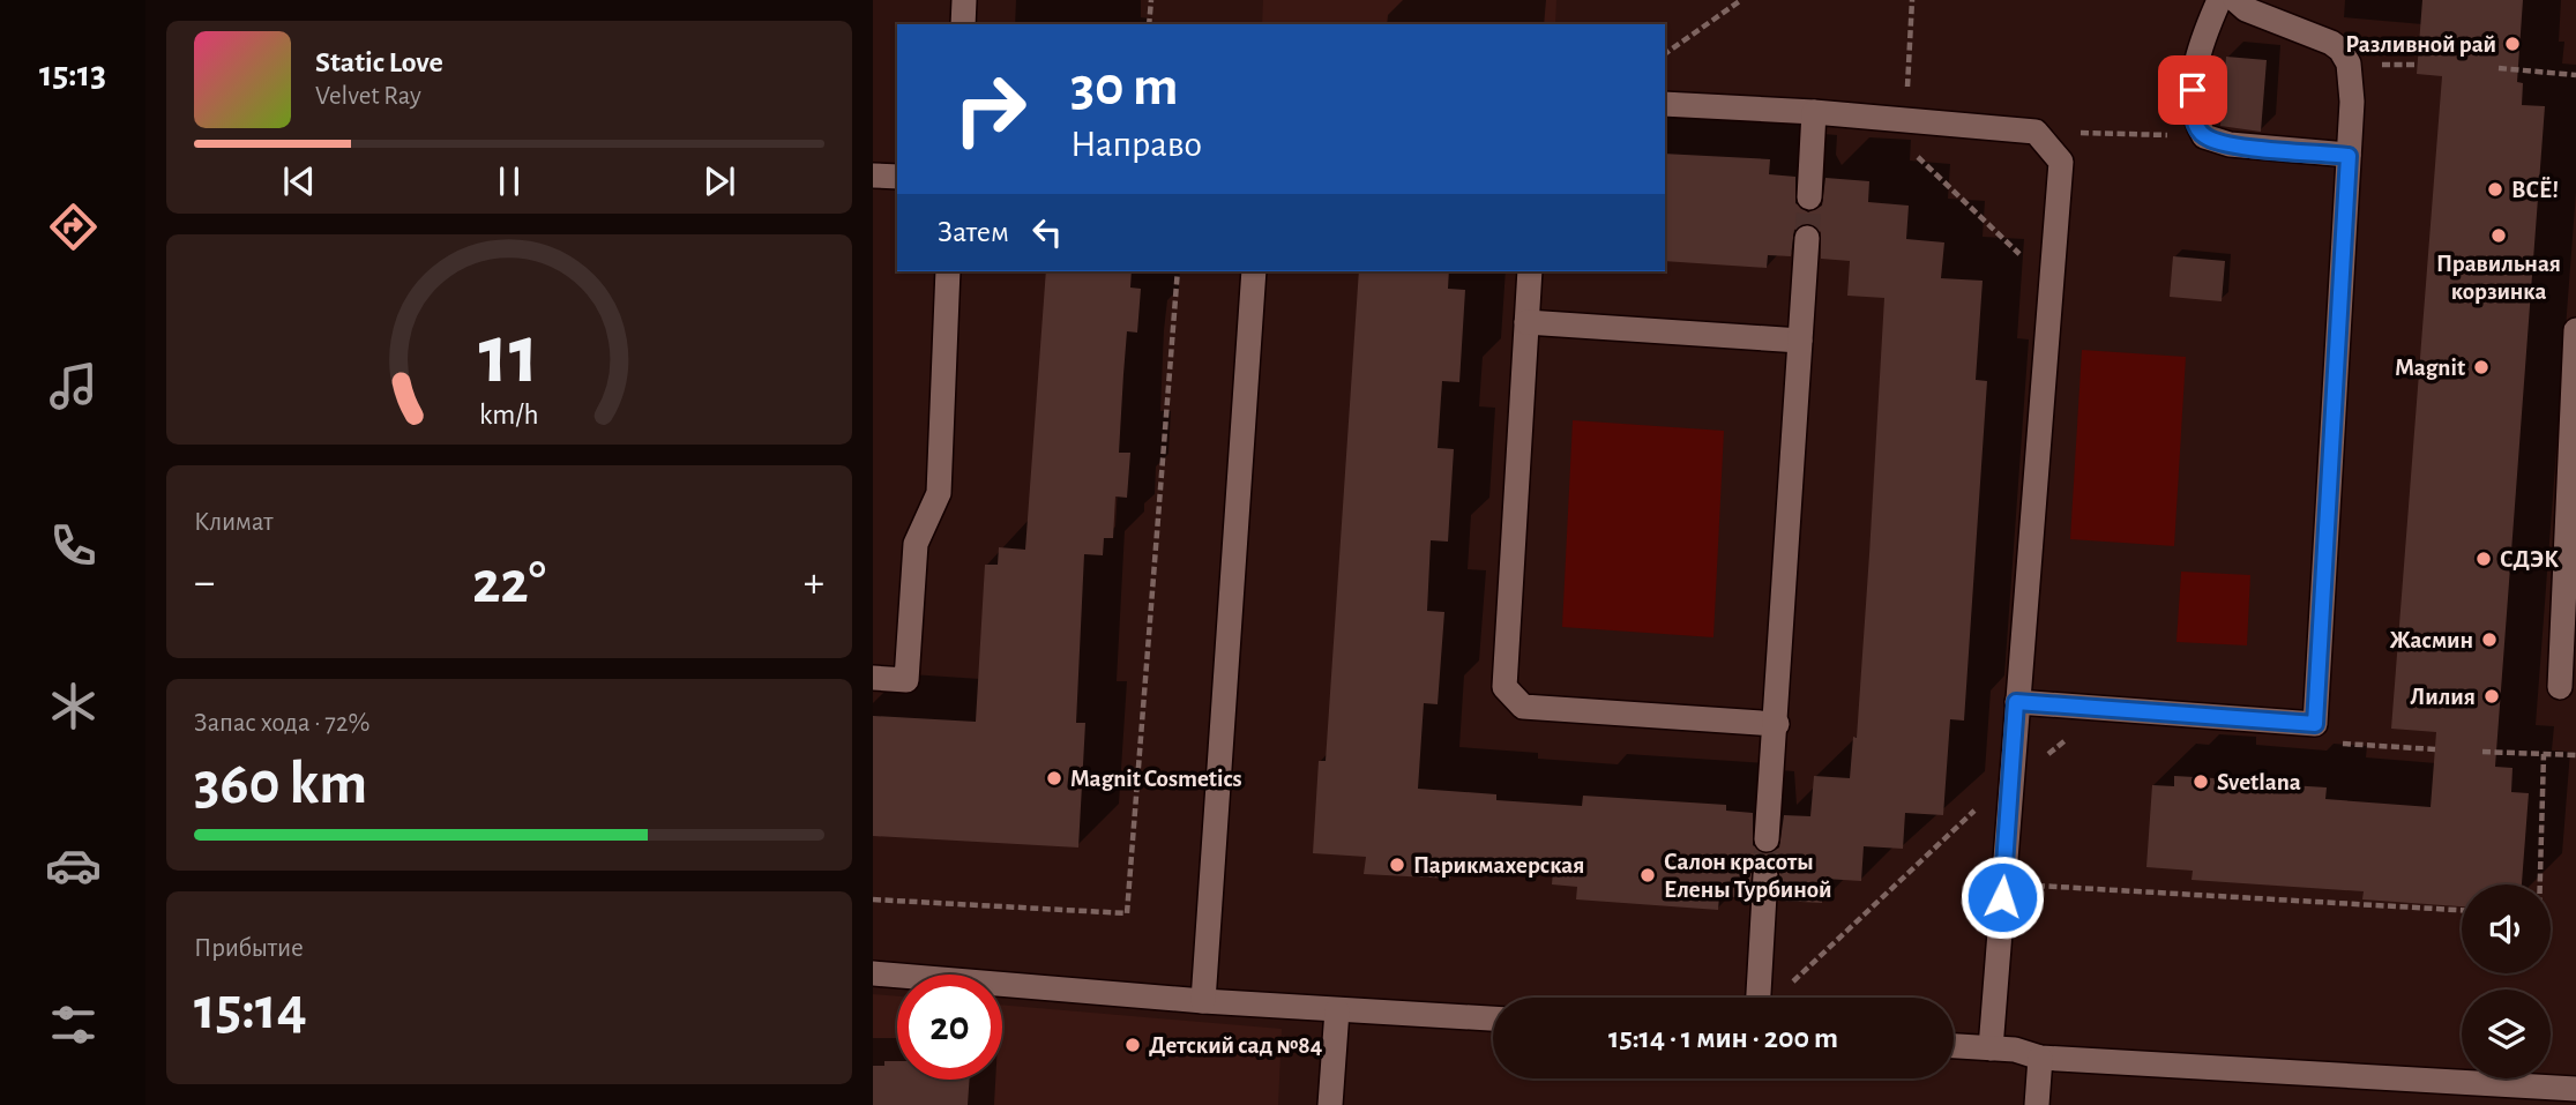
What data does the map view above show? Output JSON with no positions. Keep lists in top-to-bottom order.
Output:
{
  "places": [
    "Разливной рай",
    "ВСЁ!",
    "Правильная корзинка",
    "Magnit",
    "СДЭК",
    "Жасмин",
    "Лилия",
    "Magnit Cosmetics",
    "Svetlana",
    "Парикмахерская",
    "Салон красоты Елены Турбиной",
    "Детский сад №84"
  ],
  "page": {
    "tabs": "15:13",
    "turn": ["30 m", "Направо"],
    "song": ["Static Love", "Velvet Ray"],
    "then": "Затем",
    "tile": [
      "Климат",
      ["Запас хода · 72%", "360 km"],
      ["Прибытие", "15:14"]
    ],
    "heat": ["−", "22°", "+"],
    "limit": "20",
    "trip": "15:14 · 1 мин · 200 m",
    "gauge": ["11", "km/h"]
  }
}
